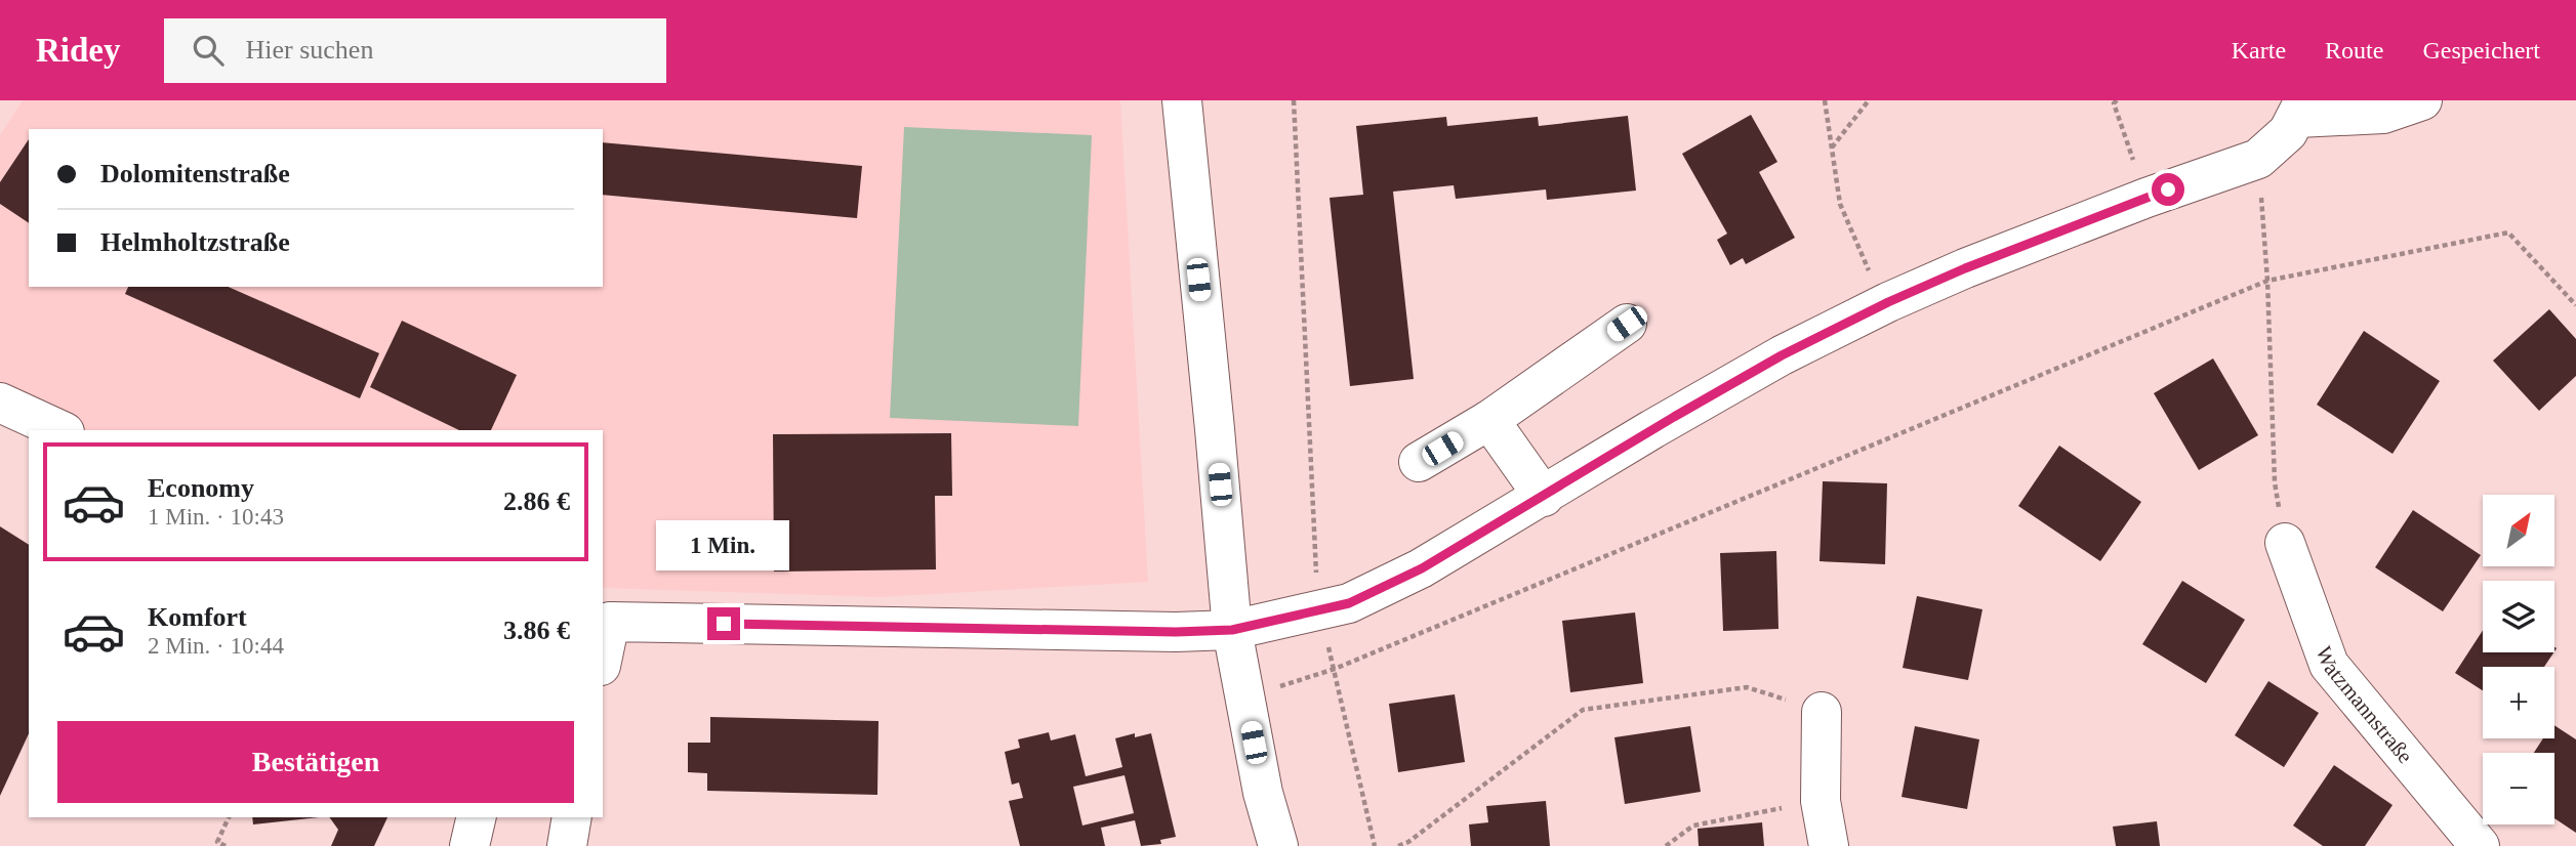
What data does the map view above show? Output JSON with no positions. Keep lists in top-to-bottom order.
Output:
{
  "streets": {
    "street": ["Watzmannstraße"]
  },
  "north": "top right",
  "page": {
    "header": "Ridey",
    "search": "Hier suchen",
    "nav": ["Karte", "Route", "Gespeichert"],
    "banner": ["Dolomitenstraße", "Helmholtzstraße"],
    "list": [
      {
        "name": "Economy",
        "note": "1 Min. · 10:43",
        "value": "2.86 €"
      },
      {
        "name": "Komfort",
        "note": "2 Min. · 10:44",
        "value": "3.86 €"
      }
    ],
    "map_buttons": ["+", "−"],
    "bubble": "1 Min.",
    "buttons": "Bestätigen"
  }
}
